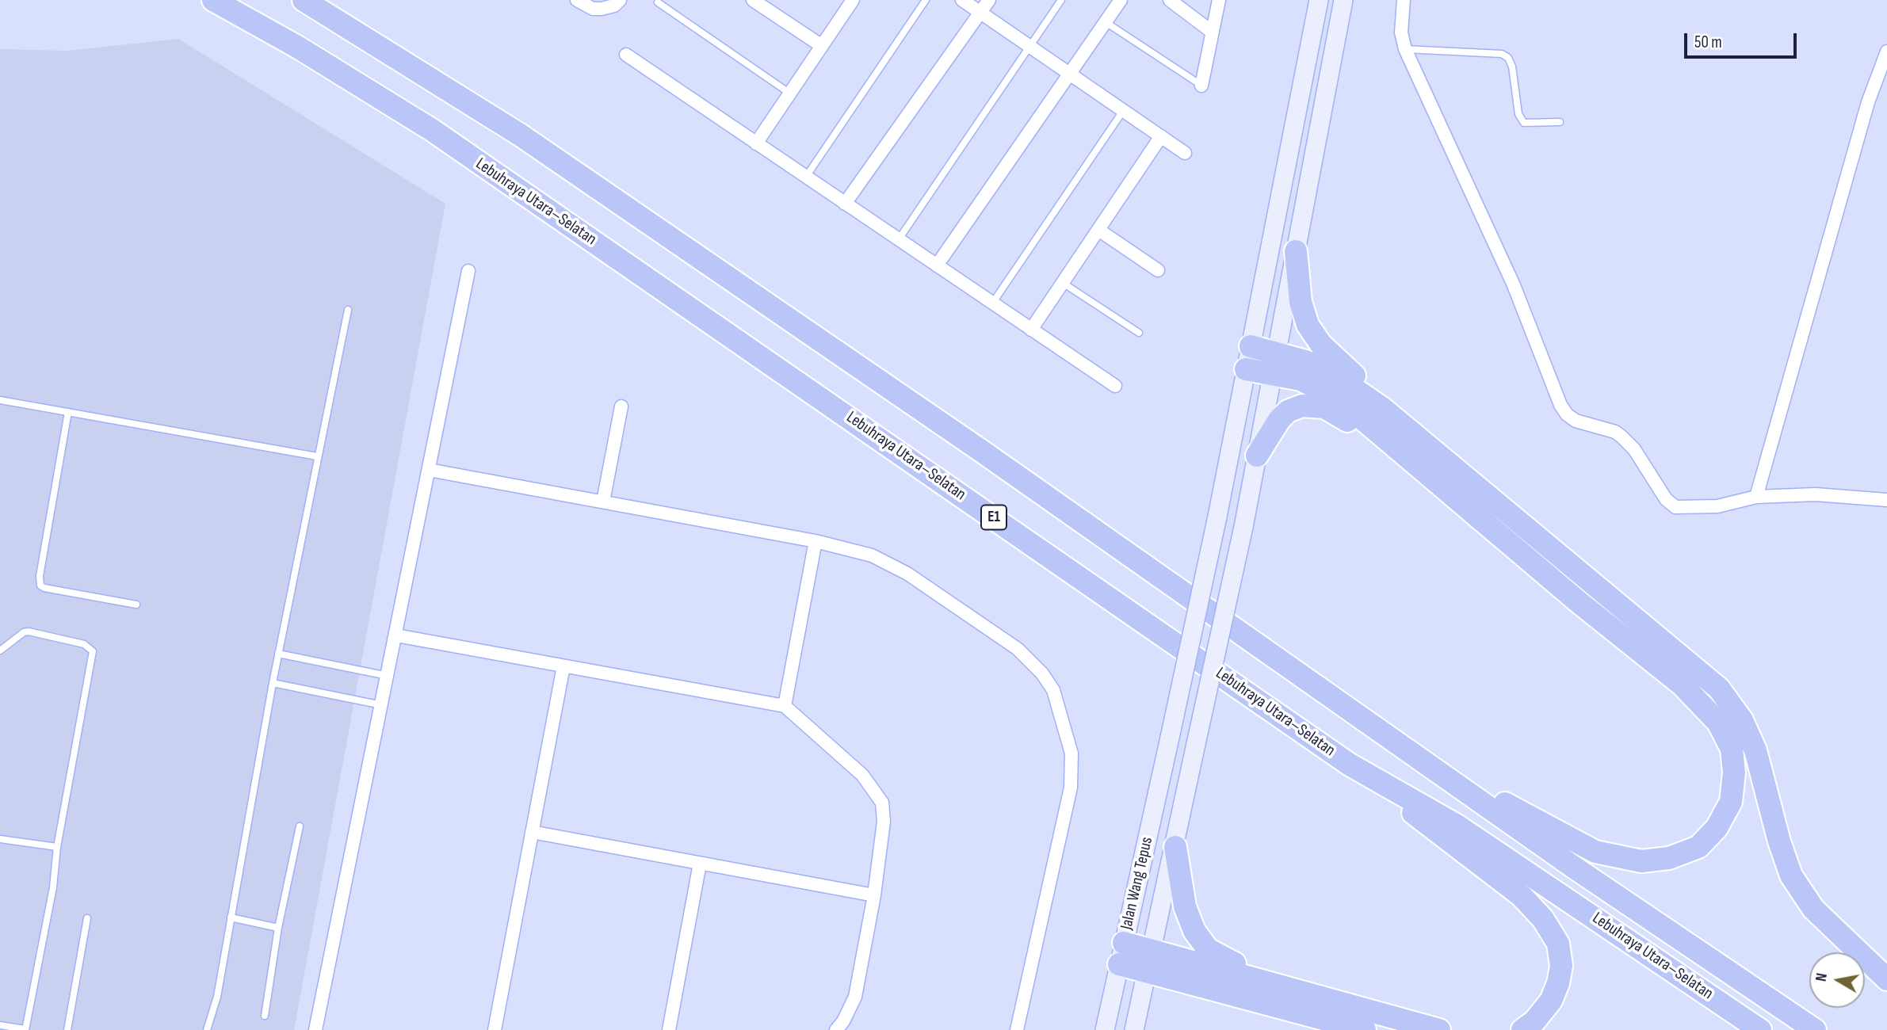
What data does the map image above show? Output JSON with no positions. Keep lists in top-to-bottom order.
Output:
{
  "streets": {
    "highway": ["Lebuhraya Utara–Selatan", "E1"],
    "main road": ["Jalan Wang Tepus"]
  },
  "scale_bar": "50 m",
  "north": "left"
}
